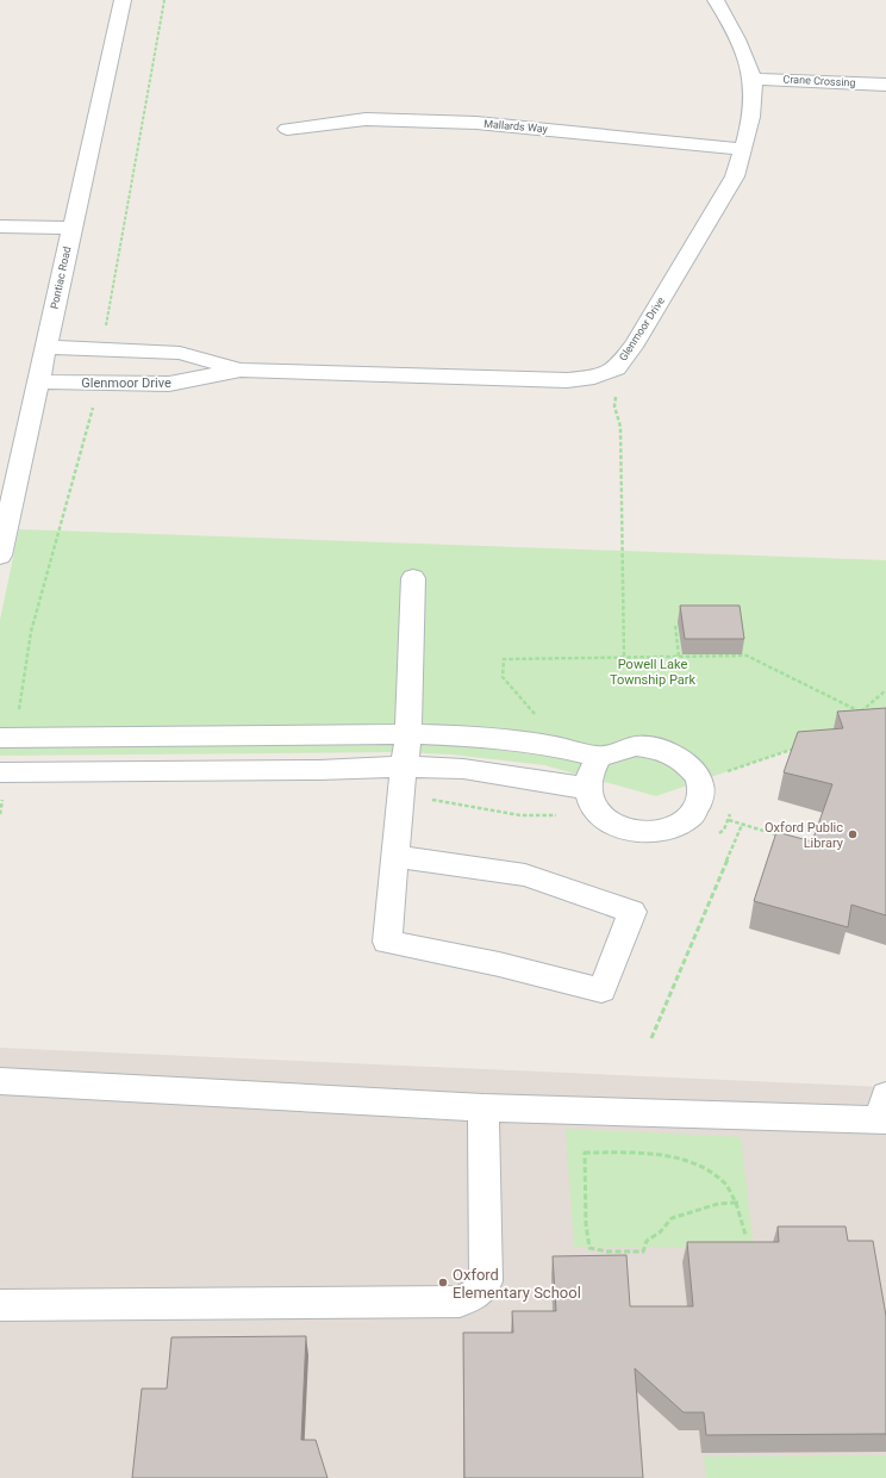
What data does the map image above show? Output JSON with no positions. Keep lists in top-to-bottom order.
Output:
{
  "streets": {
    "street": [
      "Crane Crossing",
      "Mallards Way",
      "Pontiac Road",
      "Glenmoor Drive"
    ]
  },
  "crossings": [
    ["Crane Crossing", "Glenmoor Drive"],
    ["Mallards Way", "Glenmoor Drive"],
    ["Pontiac Road", "Glenmoor Drive"]
  ],
  "parks": ["Powell Lake Township Park"],
  "places": ["Oxford Public Library", "Oxford Elementary School"]
}
